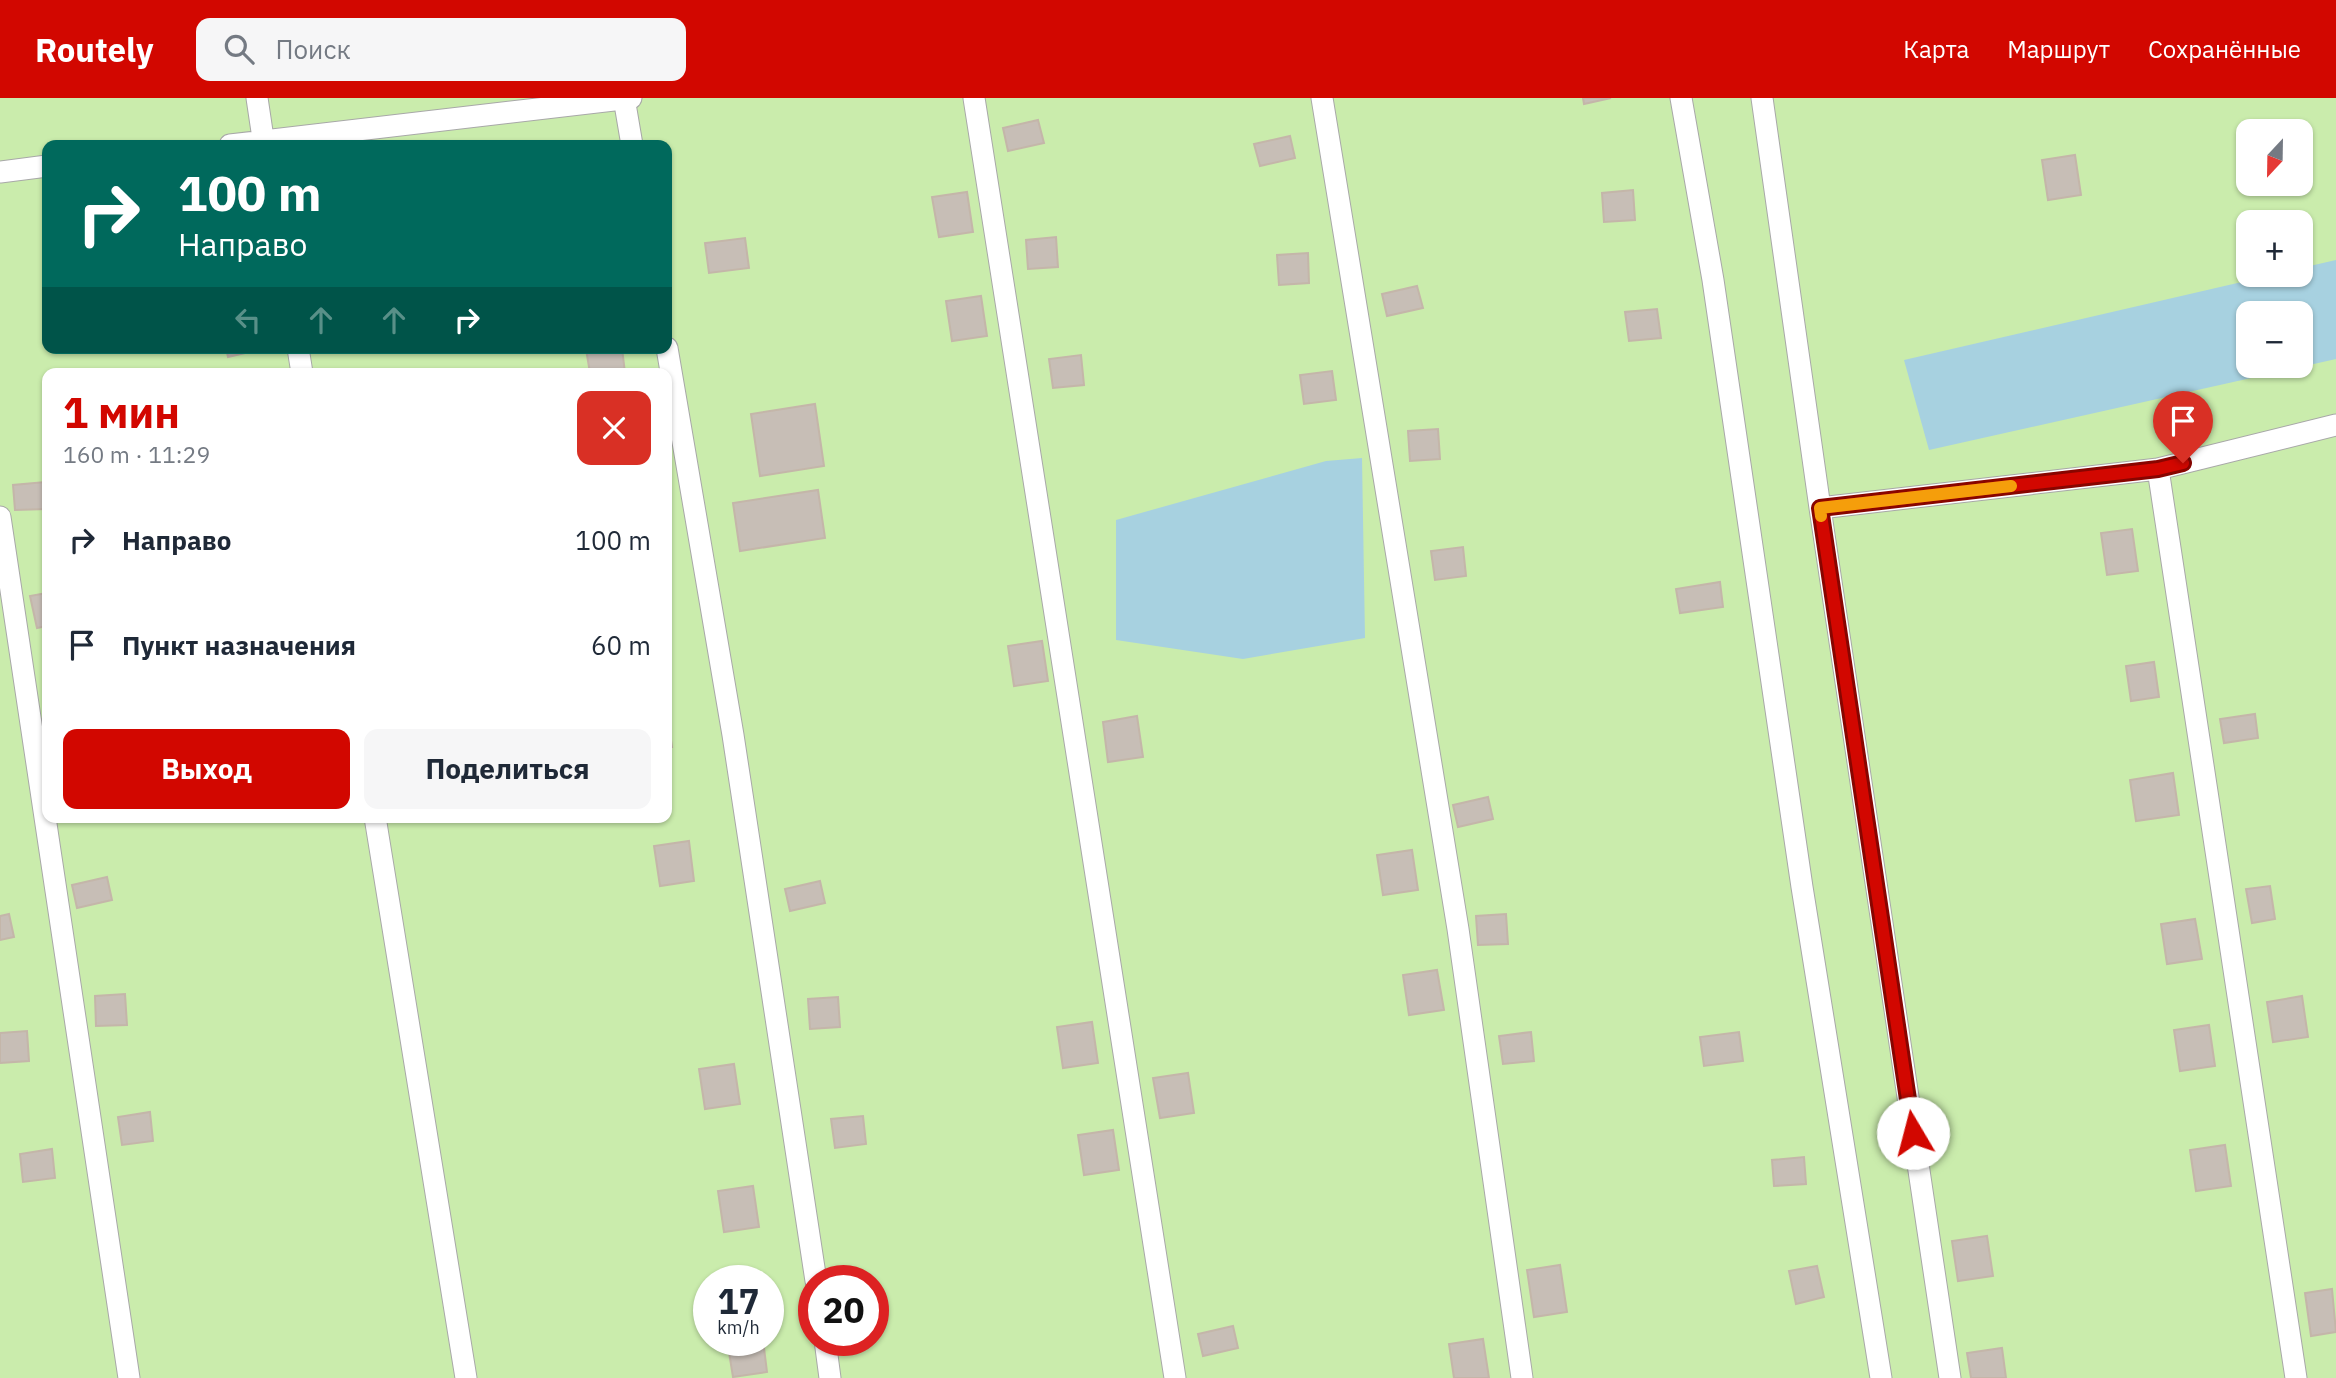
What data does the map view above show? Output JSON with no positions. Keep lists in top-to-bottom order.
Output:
{
  "north": "bottom",
  "page": {
    "header": "Routely",
    "search": "Поиск",
    "nav": ["Карта", "Маршрут", "Сохранённые"],
    "map_buttons": ["+", "−"],
    "turn": ["100 m", "Направо"],
    "heading": ["1 мин", "160 m · 11:29"],
    "list": [
      {
        "name": "Направо",
        "value": "100 m"
      },
      {
        "name": "Пункт назначения",
        "value": "60 m"
      }
    ],
    "buttons": ["Выход", "Поделиться"],
    "speed": "17 km/h",
    "limit": "20"
  }
}
